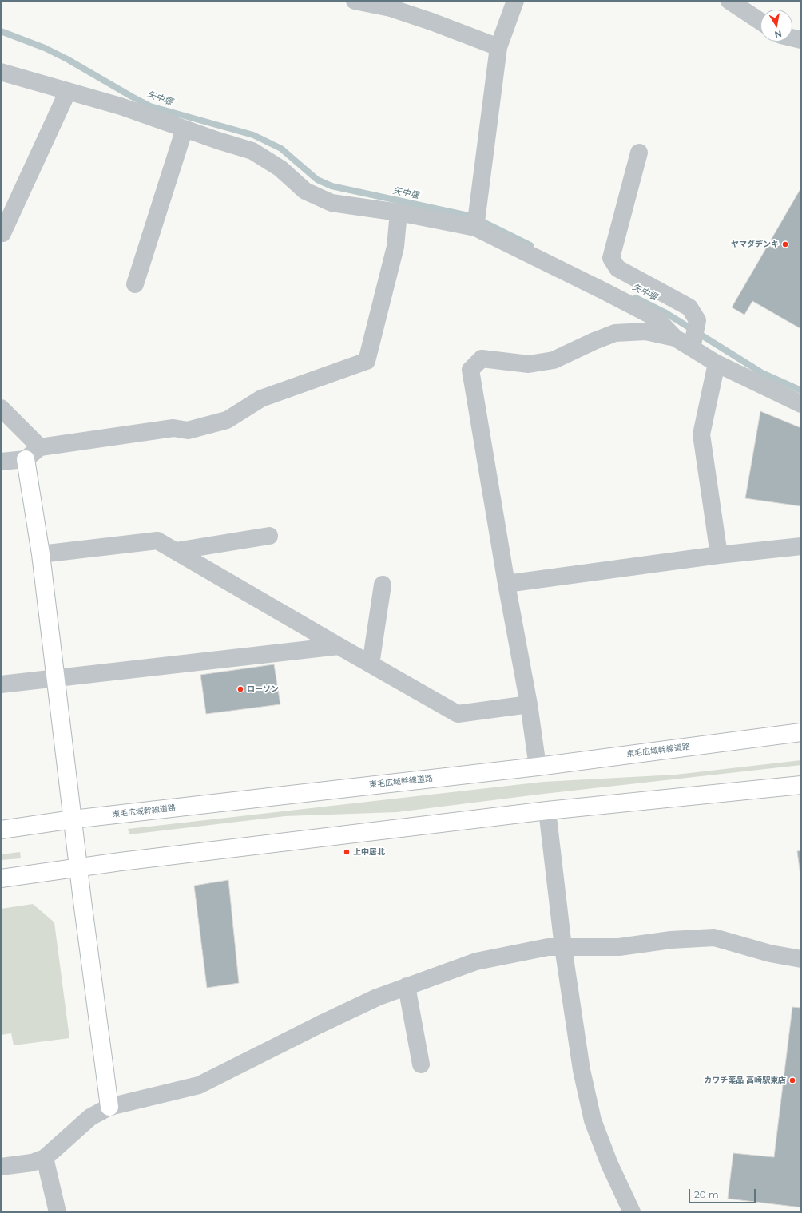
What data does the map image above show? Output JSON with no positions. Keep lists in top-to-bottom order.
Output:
{
  "streets": {
    "main road": ["東毛広域幹線道路"]
  },
  "water": ["矢中堰"],
  "places": [
    "ヤマダデンキ",
    "ローソン",
    "上中居北",
    "カワチ薬品 高崎駅東店"
  ],
  "scale_bar": "20 m",
  "north": "bottom"
}
